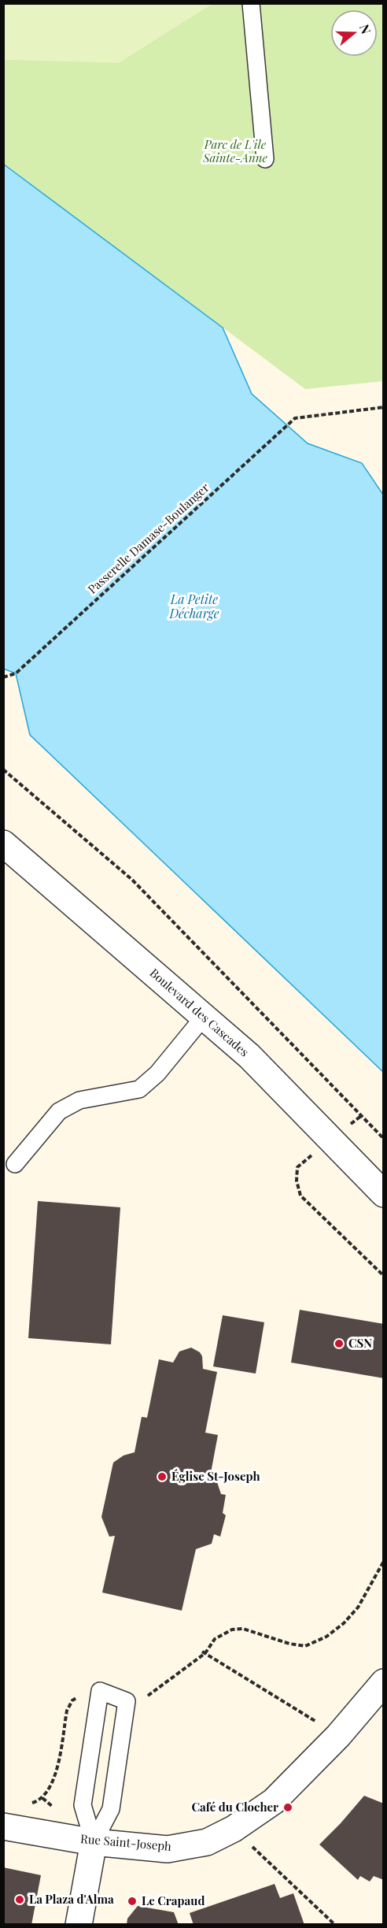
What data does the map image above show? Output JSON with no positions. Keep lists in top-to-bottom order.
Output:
{
  "streets": {
    "street": ["Boulevard des Cascades", "Rue Saint-Joseph"],
    "path": ["Passerelle Damase-Boulanger"]
  },
  "water": ["La Petite Décharge"],
  "parks": ["Parc de L'ile Sainte-Anne"],
  "places": [
    "CSN",
    "Église St-Joseph",
    "Café du Clocher",
    "La Plaza d'Alma",
    "Le Crapaud"
  ],
  "north": "right"
}
